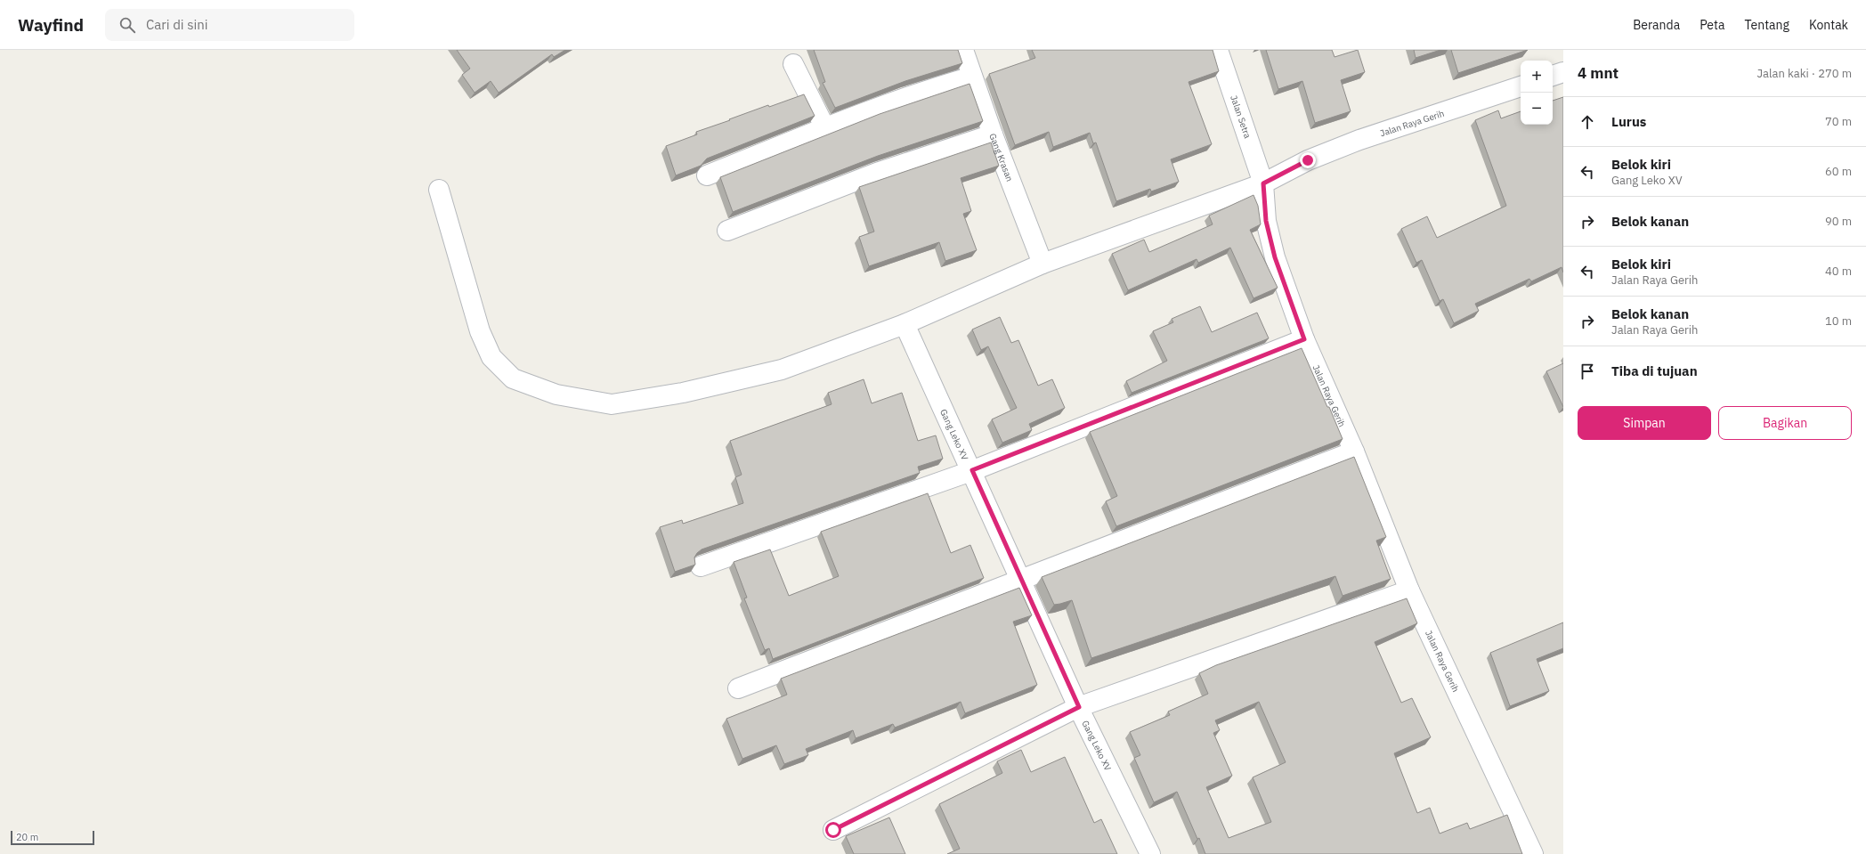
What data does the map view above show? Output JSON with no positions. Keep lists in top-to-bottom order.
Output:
{
  "streets": {
    "street": [
      "Jalan Setra",
      "Jalan Raya Gerih",
      "Gang Krasan",
      "Gang Leko XV"
    ]
  },
  "crossings": [
    ["Jalan Setra", "Jalan Raya Gerih"]
  ],
  "scale_bar": "20 m",
  "page": {
    "header": "Wayfind",
    "search": "Cari di sini",
    "nav": [
      "Beranda",
      "Peta",
      "Tentang",
      "Kontak"
    ],
    "heading": ["4 mnt", "Jalan kaki · 270 m"],
    "map_buttons": ["+", "−"],
    "list": [
      ["Lurus", "70 m"],
      ["Belok kiri", "Gang Leko XV", "60 m"],
      ["Belok kanan", "90 m"],
      ["Belok kiri", "Jalan Raya Gerih", "40 m"],
      ["Belok kanan", "Jalan Raya Gerih", "10 m"],
      "Tiba di tujuan"
    ],
    "buttons": ["Simpan", "Bagikan"],
    "scale": "20 m"
  }
}
